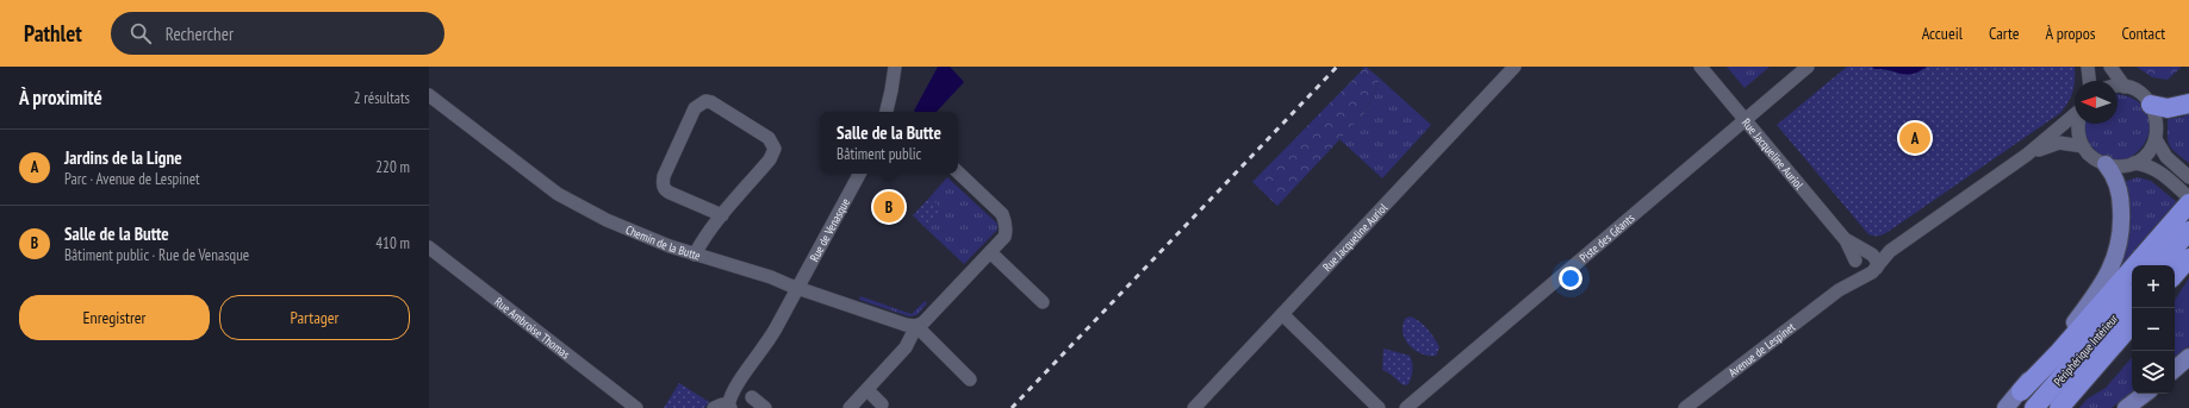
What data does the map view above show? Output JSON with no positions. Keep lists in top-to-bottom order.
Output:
{
  "streets": {
    "highway": ["Périphérique Intérieur"],
    "street": [
      "Rue Jacqueline Auriol",
      "Rue de Venasque",
      "Piste des Géants",
      "Chemin de la Butte",
      "Rue Ambroise Thomas",
      "Avenue de Lespinet"
    ]
  },
  "crossings": [
    ["Rue Jacqueline Auriol", "Piste des Géants"],
    ["Rue Jacqueline Auriol", "Avenue de Lespinet"],
    ["Rue de Venasque", "Chemin de la Butte"]
  ],
  "north": "left",
  "page": {
    "header": "Pathlet",
    "search": "Rechercher",
    "nav": [
      "Accueil",
      "Carte",
      "À propos",
      "Contact"
    ],
    "heading": ["À proximité", "2 résultats"],
    "popup": ["Salle de la Butte", "Bâtiment public"],
    "pins": ["A", "B"],
    "list": [
      {
        "mark": "A",
        "name": "Jardins de la Ligne",
        "note": "Parc · Avenue de Lespinet",
        "value": "220 m"
      },
      {
        "mark": "B",
        "name": "Salle de la Butte",
        "note": "Bâtiment public · Rue de Venasque",
        "value": "410 m"
      }
    ],
    "map_buttons": ["+", "−"],
    "buttons": ["Enregistrer", "Partager"]
  }
}
